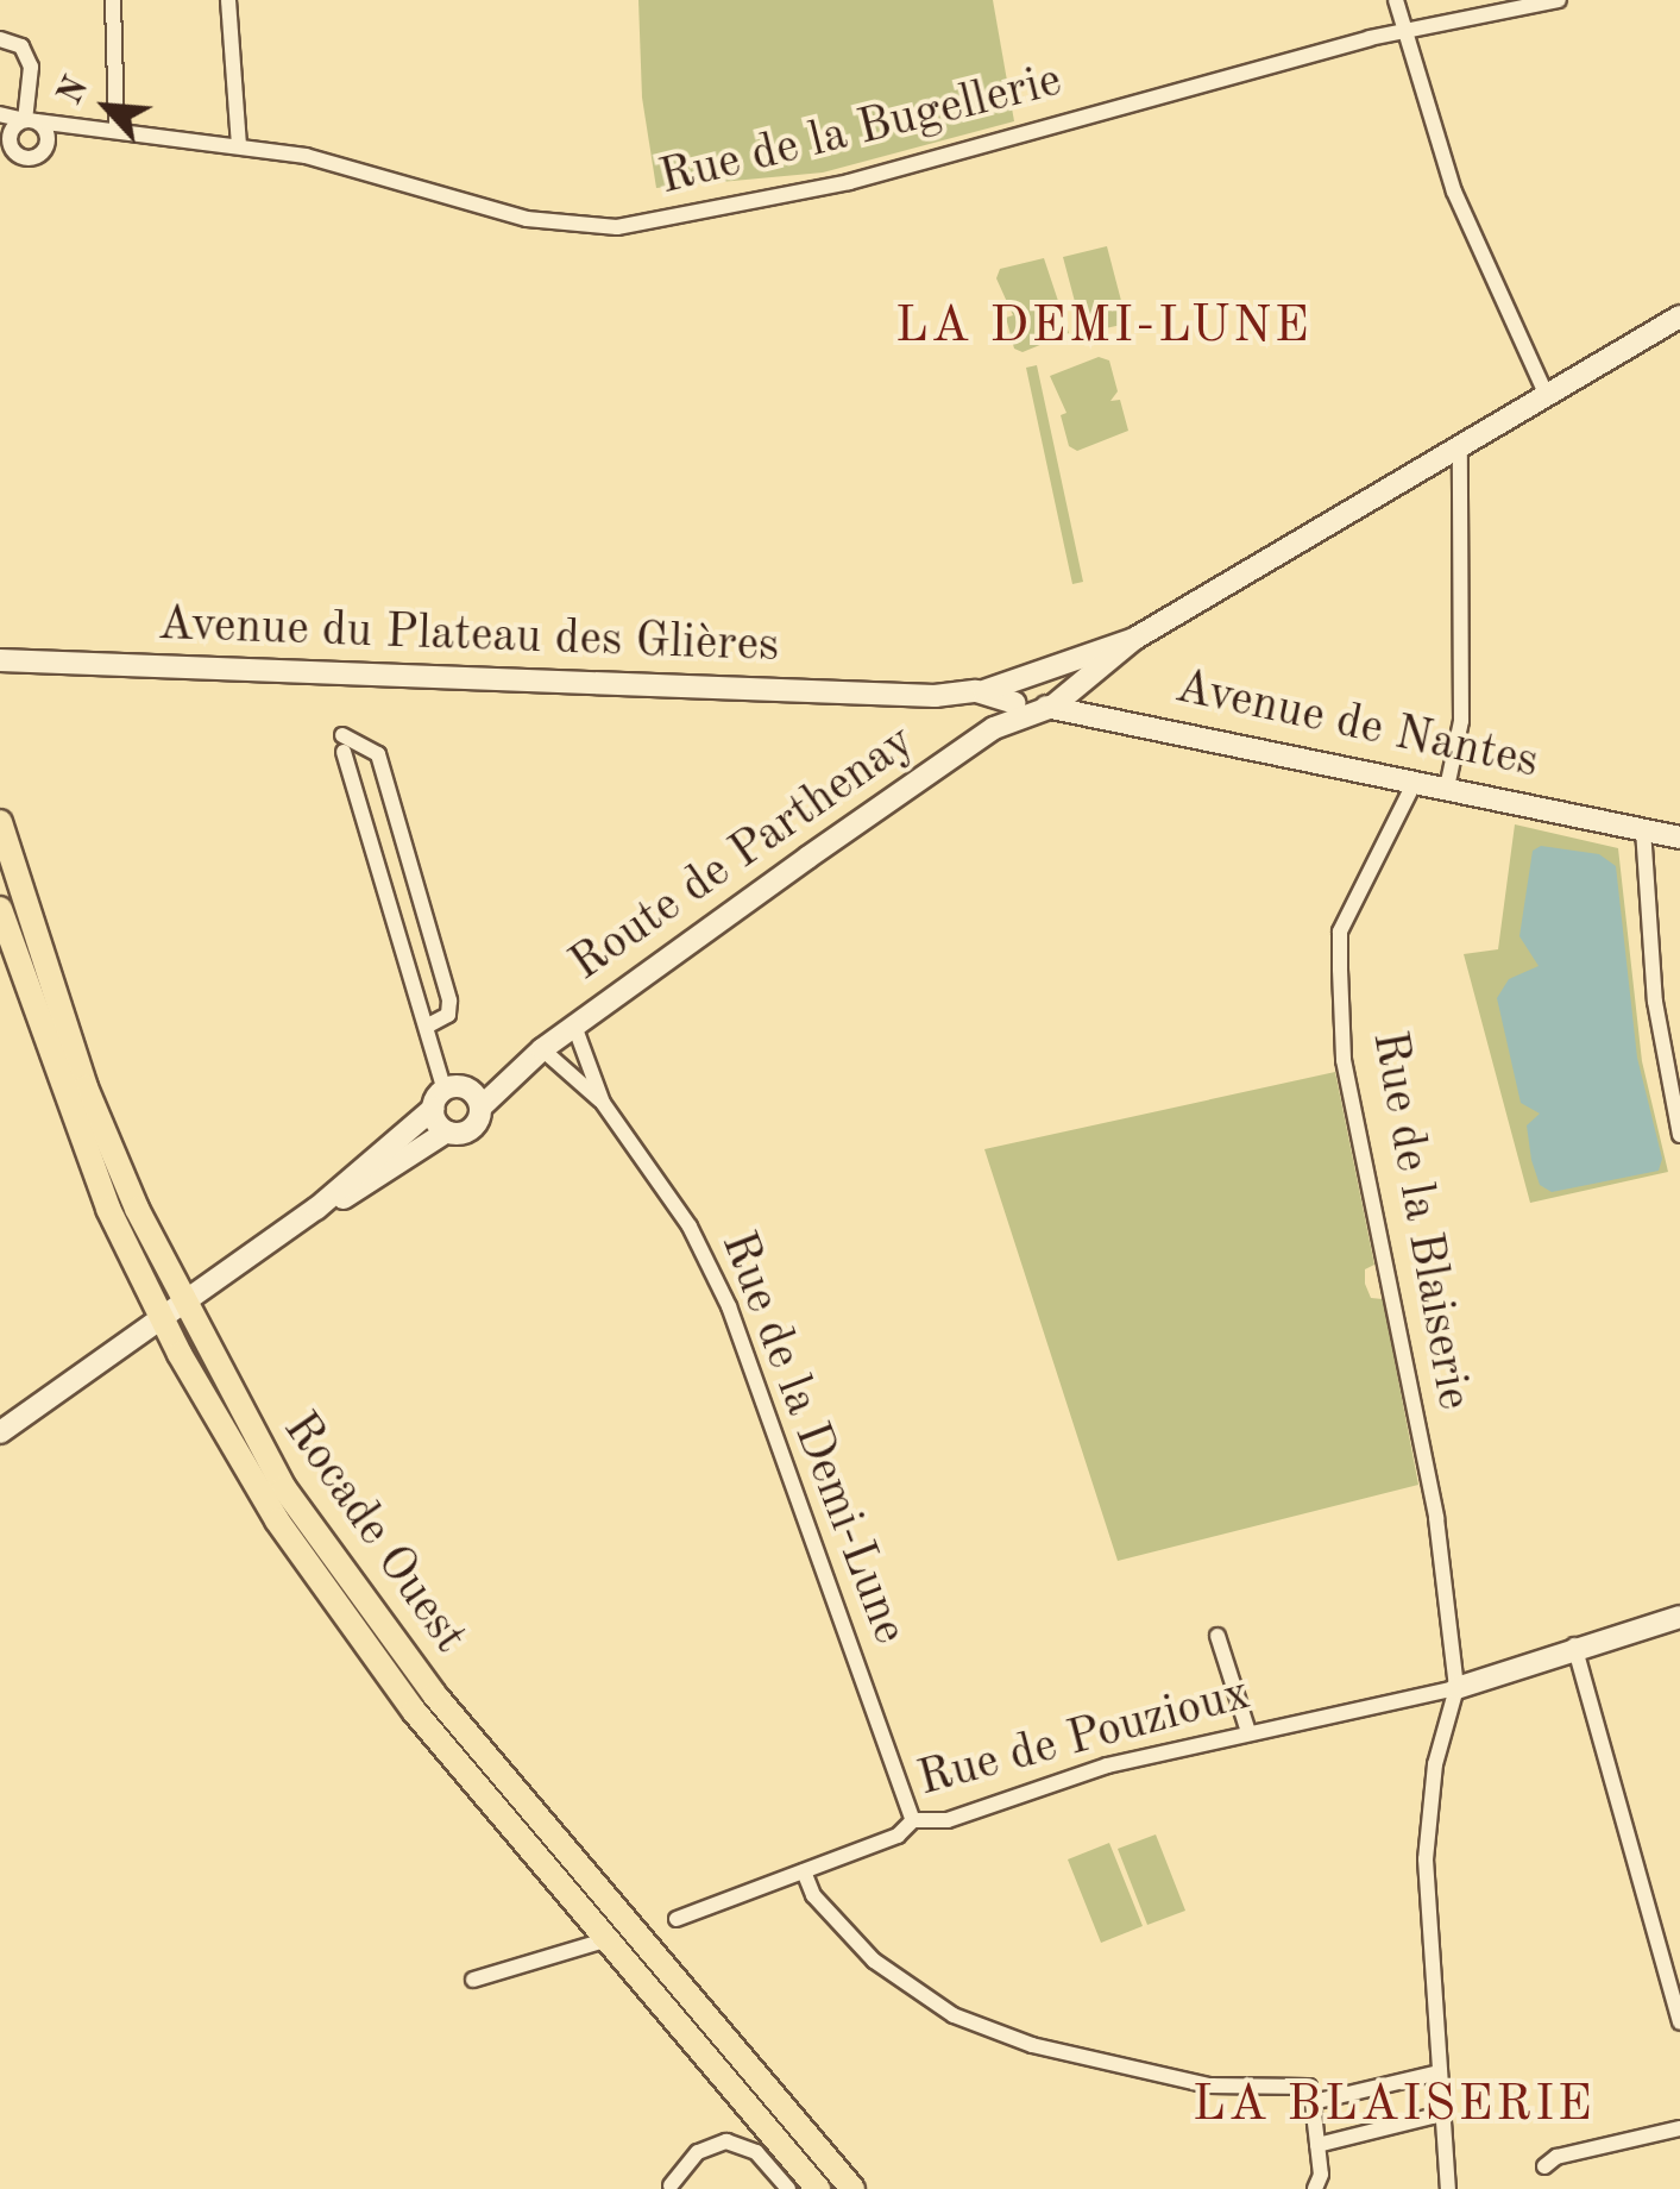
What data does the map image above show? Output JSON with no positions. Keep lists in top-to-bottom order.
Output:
{
  "streets": {
    "main road": [
      "Avenue du Plateau des Glières",
      "Avenue de Nantes",
      "Route de Parthenay",
      "Rocade Ouest"
    ],
    "street": [
      "Rue de la Bugellerie",
      "Rue de la Blaiserie",
      "Rue de la Demi-Lune",
      "Rue de Pouzioux"
    ]
  },
  "crossings": [
    ["Avenue du Plateau des Glières", "Avenue de Nantes"],
    ["Avenue du Plateau des Glières", "Route de Parthenay"],
    ["Avenue de Nantes", "Route de Parthenay"],
    ["Avenue de Nantes", "Rue de la Blaiserie"],
    ["Route de Parthenay", "Rue de la Demi-Lune"],
    ["Route de Parthenay", "Rocade Ouest"],
    ["Rue de la Blaiserie", "Rue de Pouzioux"],
    ["Rue de la Demi-Lune", "Rue de Pouzioux"]
  ],
  "districts": ["LA DEMI-LUNE", "LA BLAISERIE"],
  "north": "top left"
}
